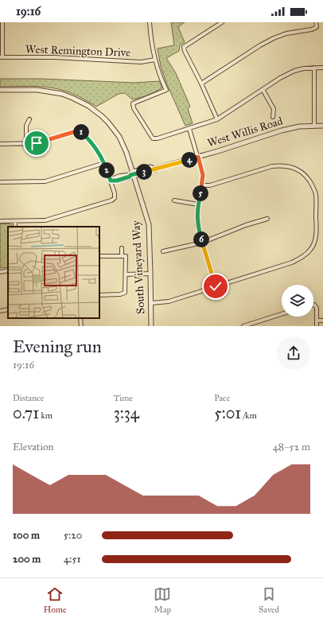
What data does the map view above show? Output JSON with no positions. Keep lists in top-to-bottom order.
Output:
{
  "streets": {
    "street": ["West Remington Drive", "West Willis Road", "South Vineyard Way"]
  },
  "crossings": [
    ["West Willis Road", "South Vineyard Way"]
  ],
  "page": {
    "status": "19:16",
    "pins": [
      "1",
      "4",
      "2",
      "3",
      "5",
      "6"
    ],
    "heading": ["Evening run", "19:16"],
    "stats": [
      ["Distance", "0.71 km"],
      ["Time", "3:34"],
      ["Pace", "5:01 /km"]
    ],
    "chart": ["Elevation", "48–52 m"],
    "list": [
      {
        "name": "100 m",
        "note": "5:20"
      },
      {
        "name": "200 m",
        "note": "4:51"
      }
    ],
    "tabs": ["Home", "Map", "Saved"]
  }
}
